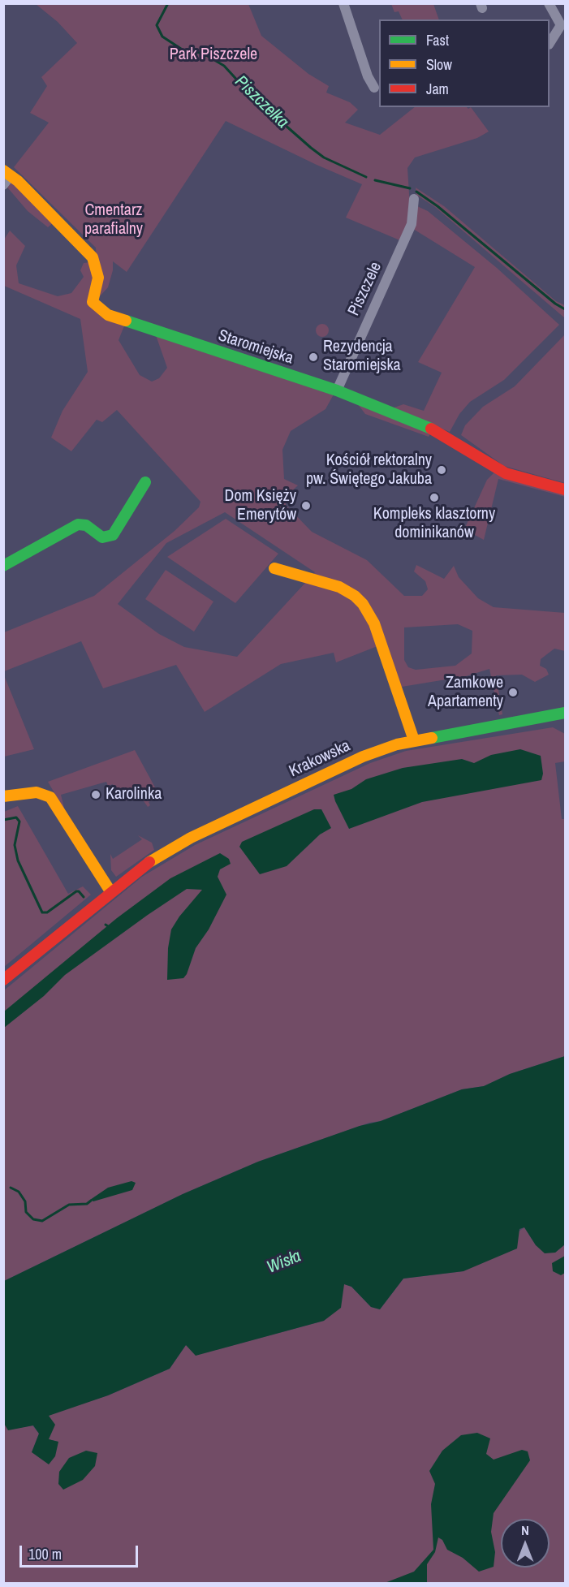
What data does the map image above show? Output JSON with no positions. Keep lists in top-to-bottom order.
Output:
{
  "streets": {
    "street": ["Piszczele", "Staromiejska", "Krakowska"]
  },
  "crossings": [
    ["Piszczele", "Staromiejska"]
  ],
  "water": ["Piszczelka", "Wisła"],
  "parks": ["Park Piszczele", "Cmentarz parafialny"],
  "places": [
    "Rezydencja Staromiejska",
    "Kościół rektoralny pw. Świętego Jakuba",
    "Kompleks klasztorny dominikanów",
    "Dom Księży Emerytów",
    "Zamkowe Apartamenty",
    "Karolinka"
  ],
  "legend": ["Fast", "Slow", "Jam"],
  "scale_bar": "100 m",
  "north": "top"
}
